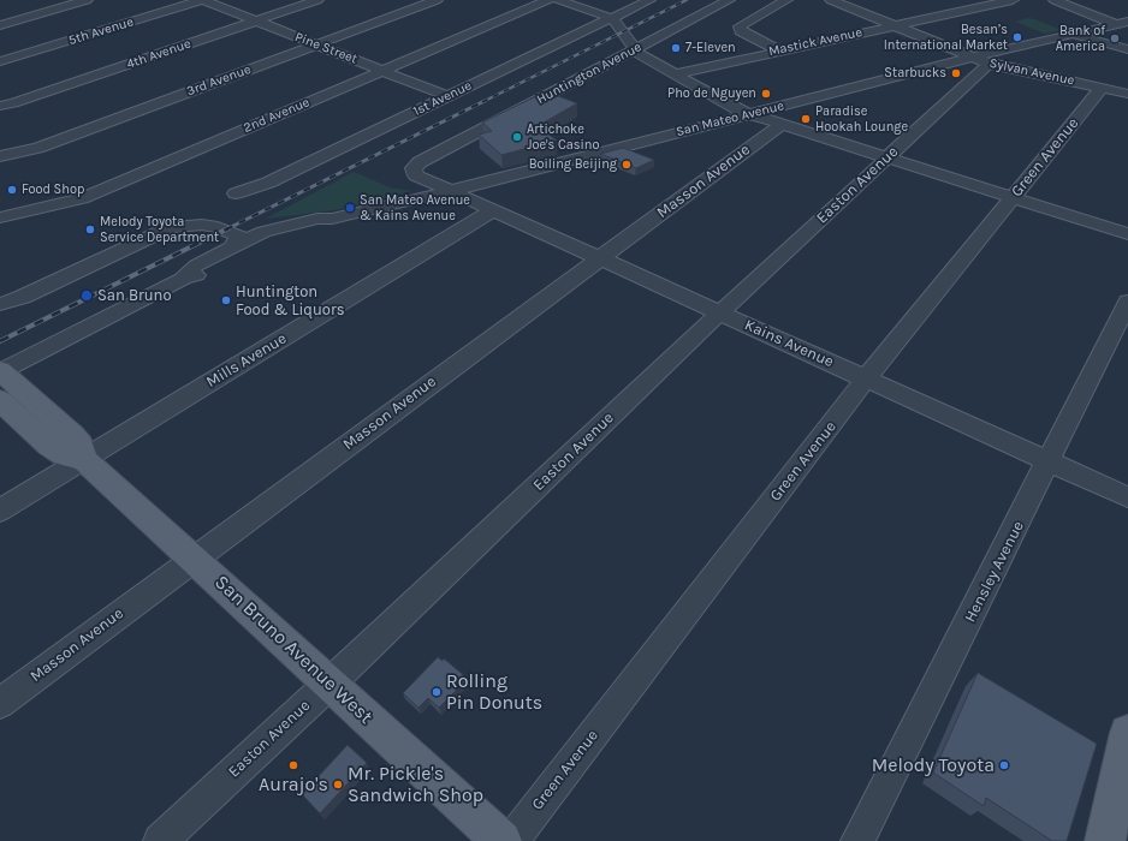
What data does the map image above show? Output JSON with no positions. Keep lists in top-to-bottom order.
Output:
{
  "streets": {
    "main road": ["San Bruno Avenue West"],
    "street": [
      "5th Avenue",
      "Mastick Avenue",
      "Pine Street",
      "4th Avenue",
      "Sylvan Avenue",
      "Huntington Avenue",
      "3rd Avenue",
      "1st Avenue",
      "2nd Avenue",
      "San Mateo Avenue",
      "Green Avenue",
      "Masson Avenue",
      "Easton Avenue",
      "Kains Avenue",
      "Mills Avenue",
      "Hensley Avenue"
    ]
  },
  "crossings": [
    ["5th Avenue", "Pine Street"],
    ["Mastick Avenue", "Sylvan Avenue"],
    ["Pine Street", "4th Avenue"],
    ["Pine Street", "3rd Avenue"],
    ["Pine Street", "1st Avenue"],
    ["Pine Street", "2nd Avenue"],
    ["Sylvan Avenue", "San Mateo Avenue"],
    ["Sylvan Avenue", "Green Avenue"],
    ["Sylvan Avenue", "Easton Avenue"],
    ["Huntington Avenue", "San Mateo Avenue"],
    ["Huntington Avenue", "Kains Avenue"],
    ["San Mateo Avenue", "Kains Avenue"],
    ["Green Avenue", "Kains Avenue"],
    ["Masson Avenue", "Kains Avenue"],
    ["Masson Avenue", "San Bruno Avenue West"],
    ["Easton Avenue", "Kains Avenue"],
    ["Easton Avenue", "San Bruno Avenue West"],
    ["Kains Avenue", "Mills Avenue"],
    ["Kains Avenue", "Hensley Avenue"],
    ["Mills Avenue", "San Bruno Avenue West"]
  ],
  "places": [
    "Besan’s International Market",
    "Bank of America",
    "7-Eleven",
    "Starbucks",
    "Pho de Nguyen",
    "Paradise Hookah Lounge",
    "Artichoke Joe's Casino",
    "Boiling Beijing",
    "Food Shop",
    "San Mateo Avenue & Kains Avenue",
    "Melody Toyota Service Department",
    "San Bruno",
    "Huntington Food & Liquors",
    "Rolling Pin Donuts",
    "Aurajo's",
    "Melody Toyota",
    "Mr. Pickle's Sandwich Shop"
  ]
}
